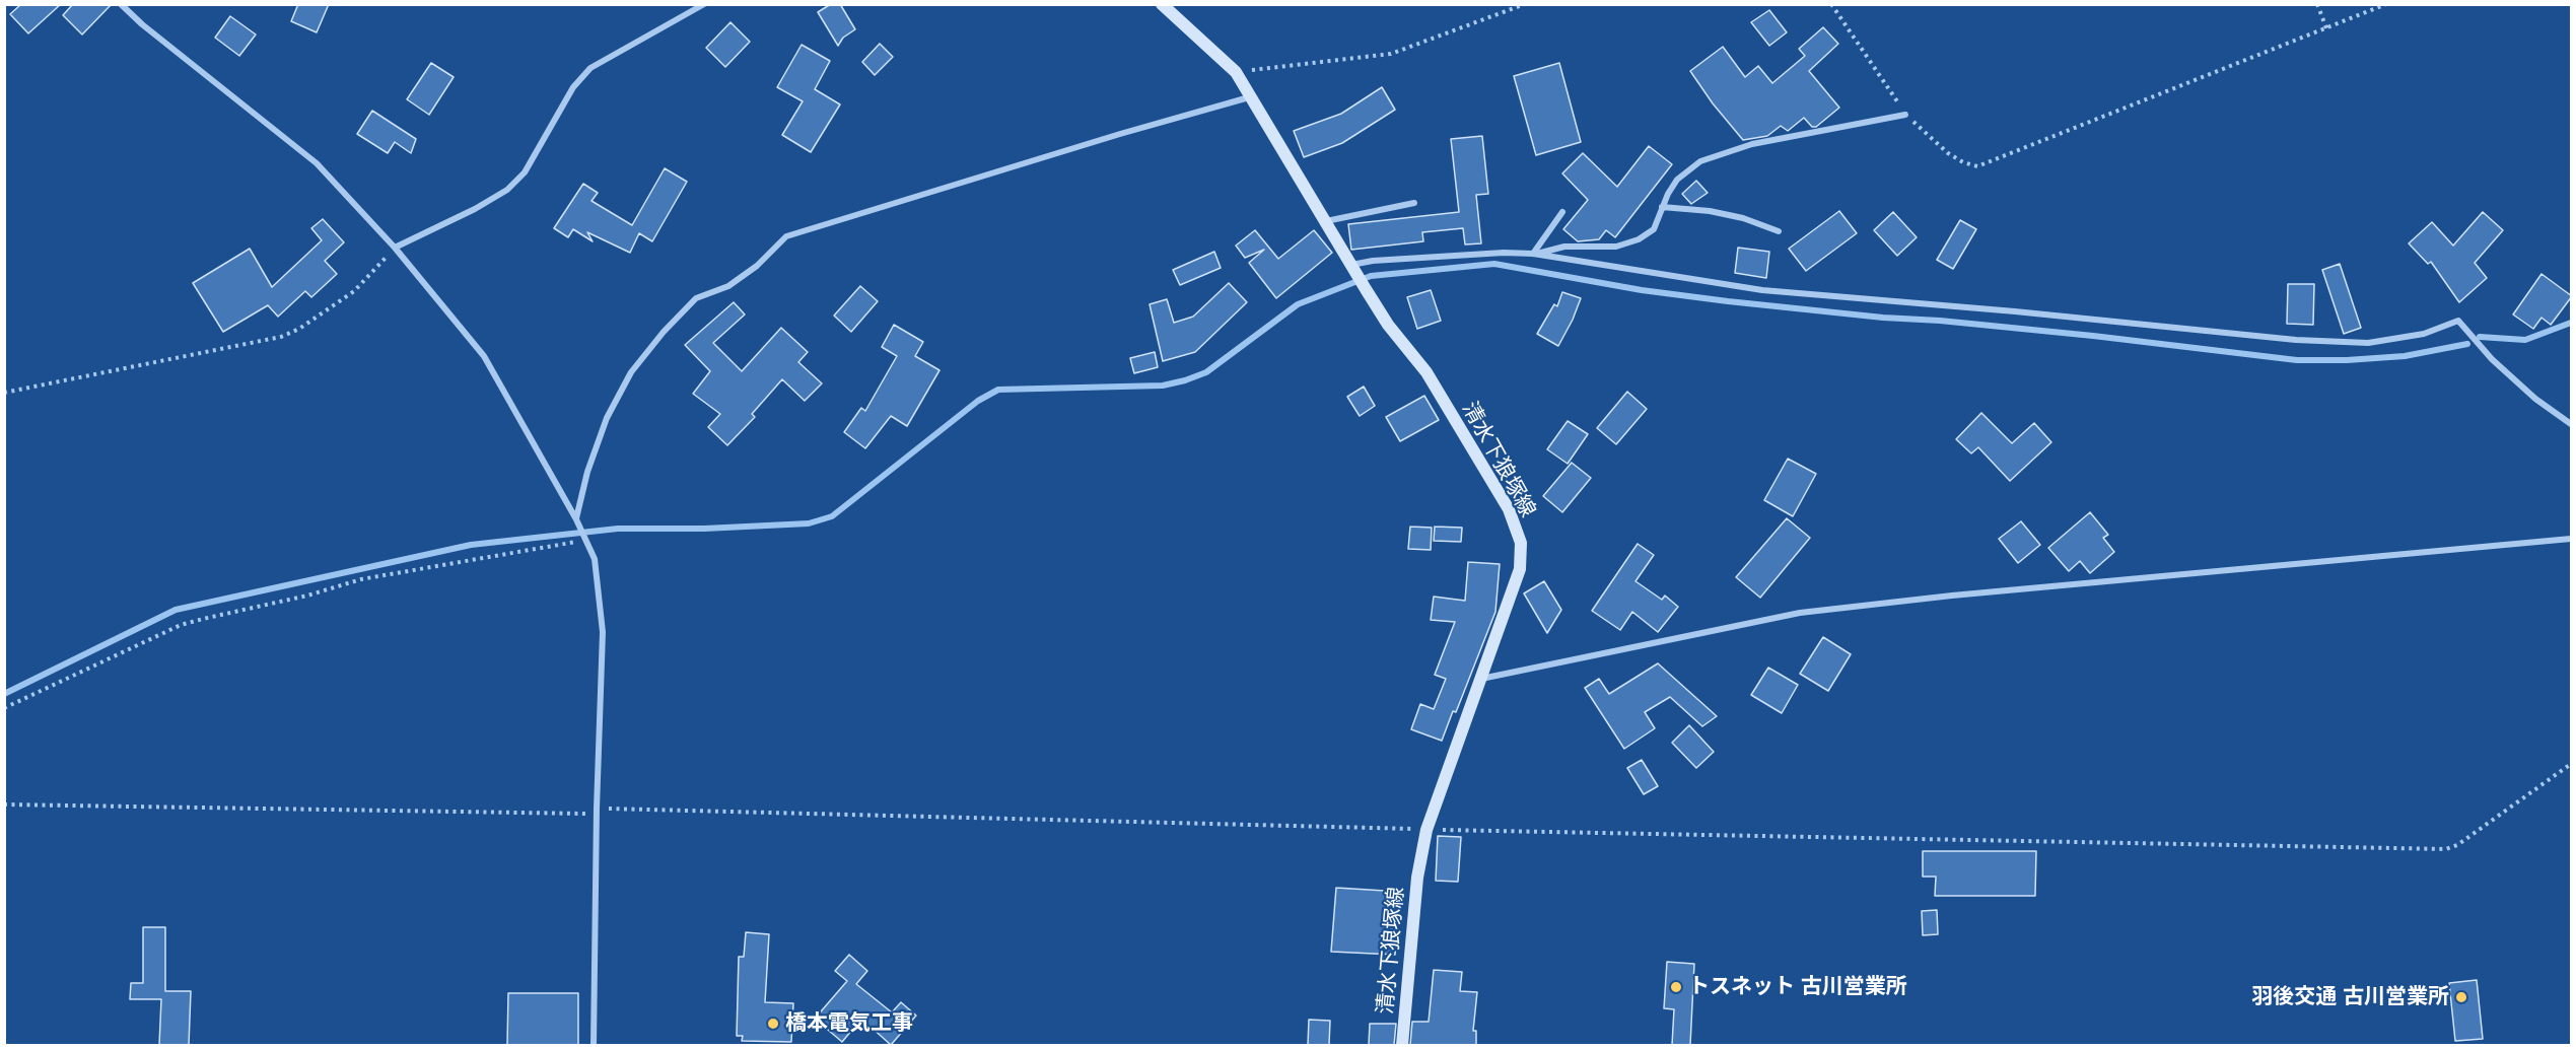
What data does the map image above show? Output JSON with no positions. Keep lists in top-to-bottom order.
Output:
{
  "streets": {
    "main road": ["清水下狼塚線"]
  },
  "places": ["トスネット 古川営業所", "羽後交通 古川営業所", "橋本電気工事"]
}
